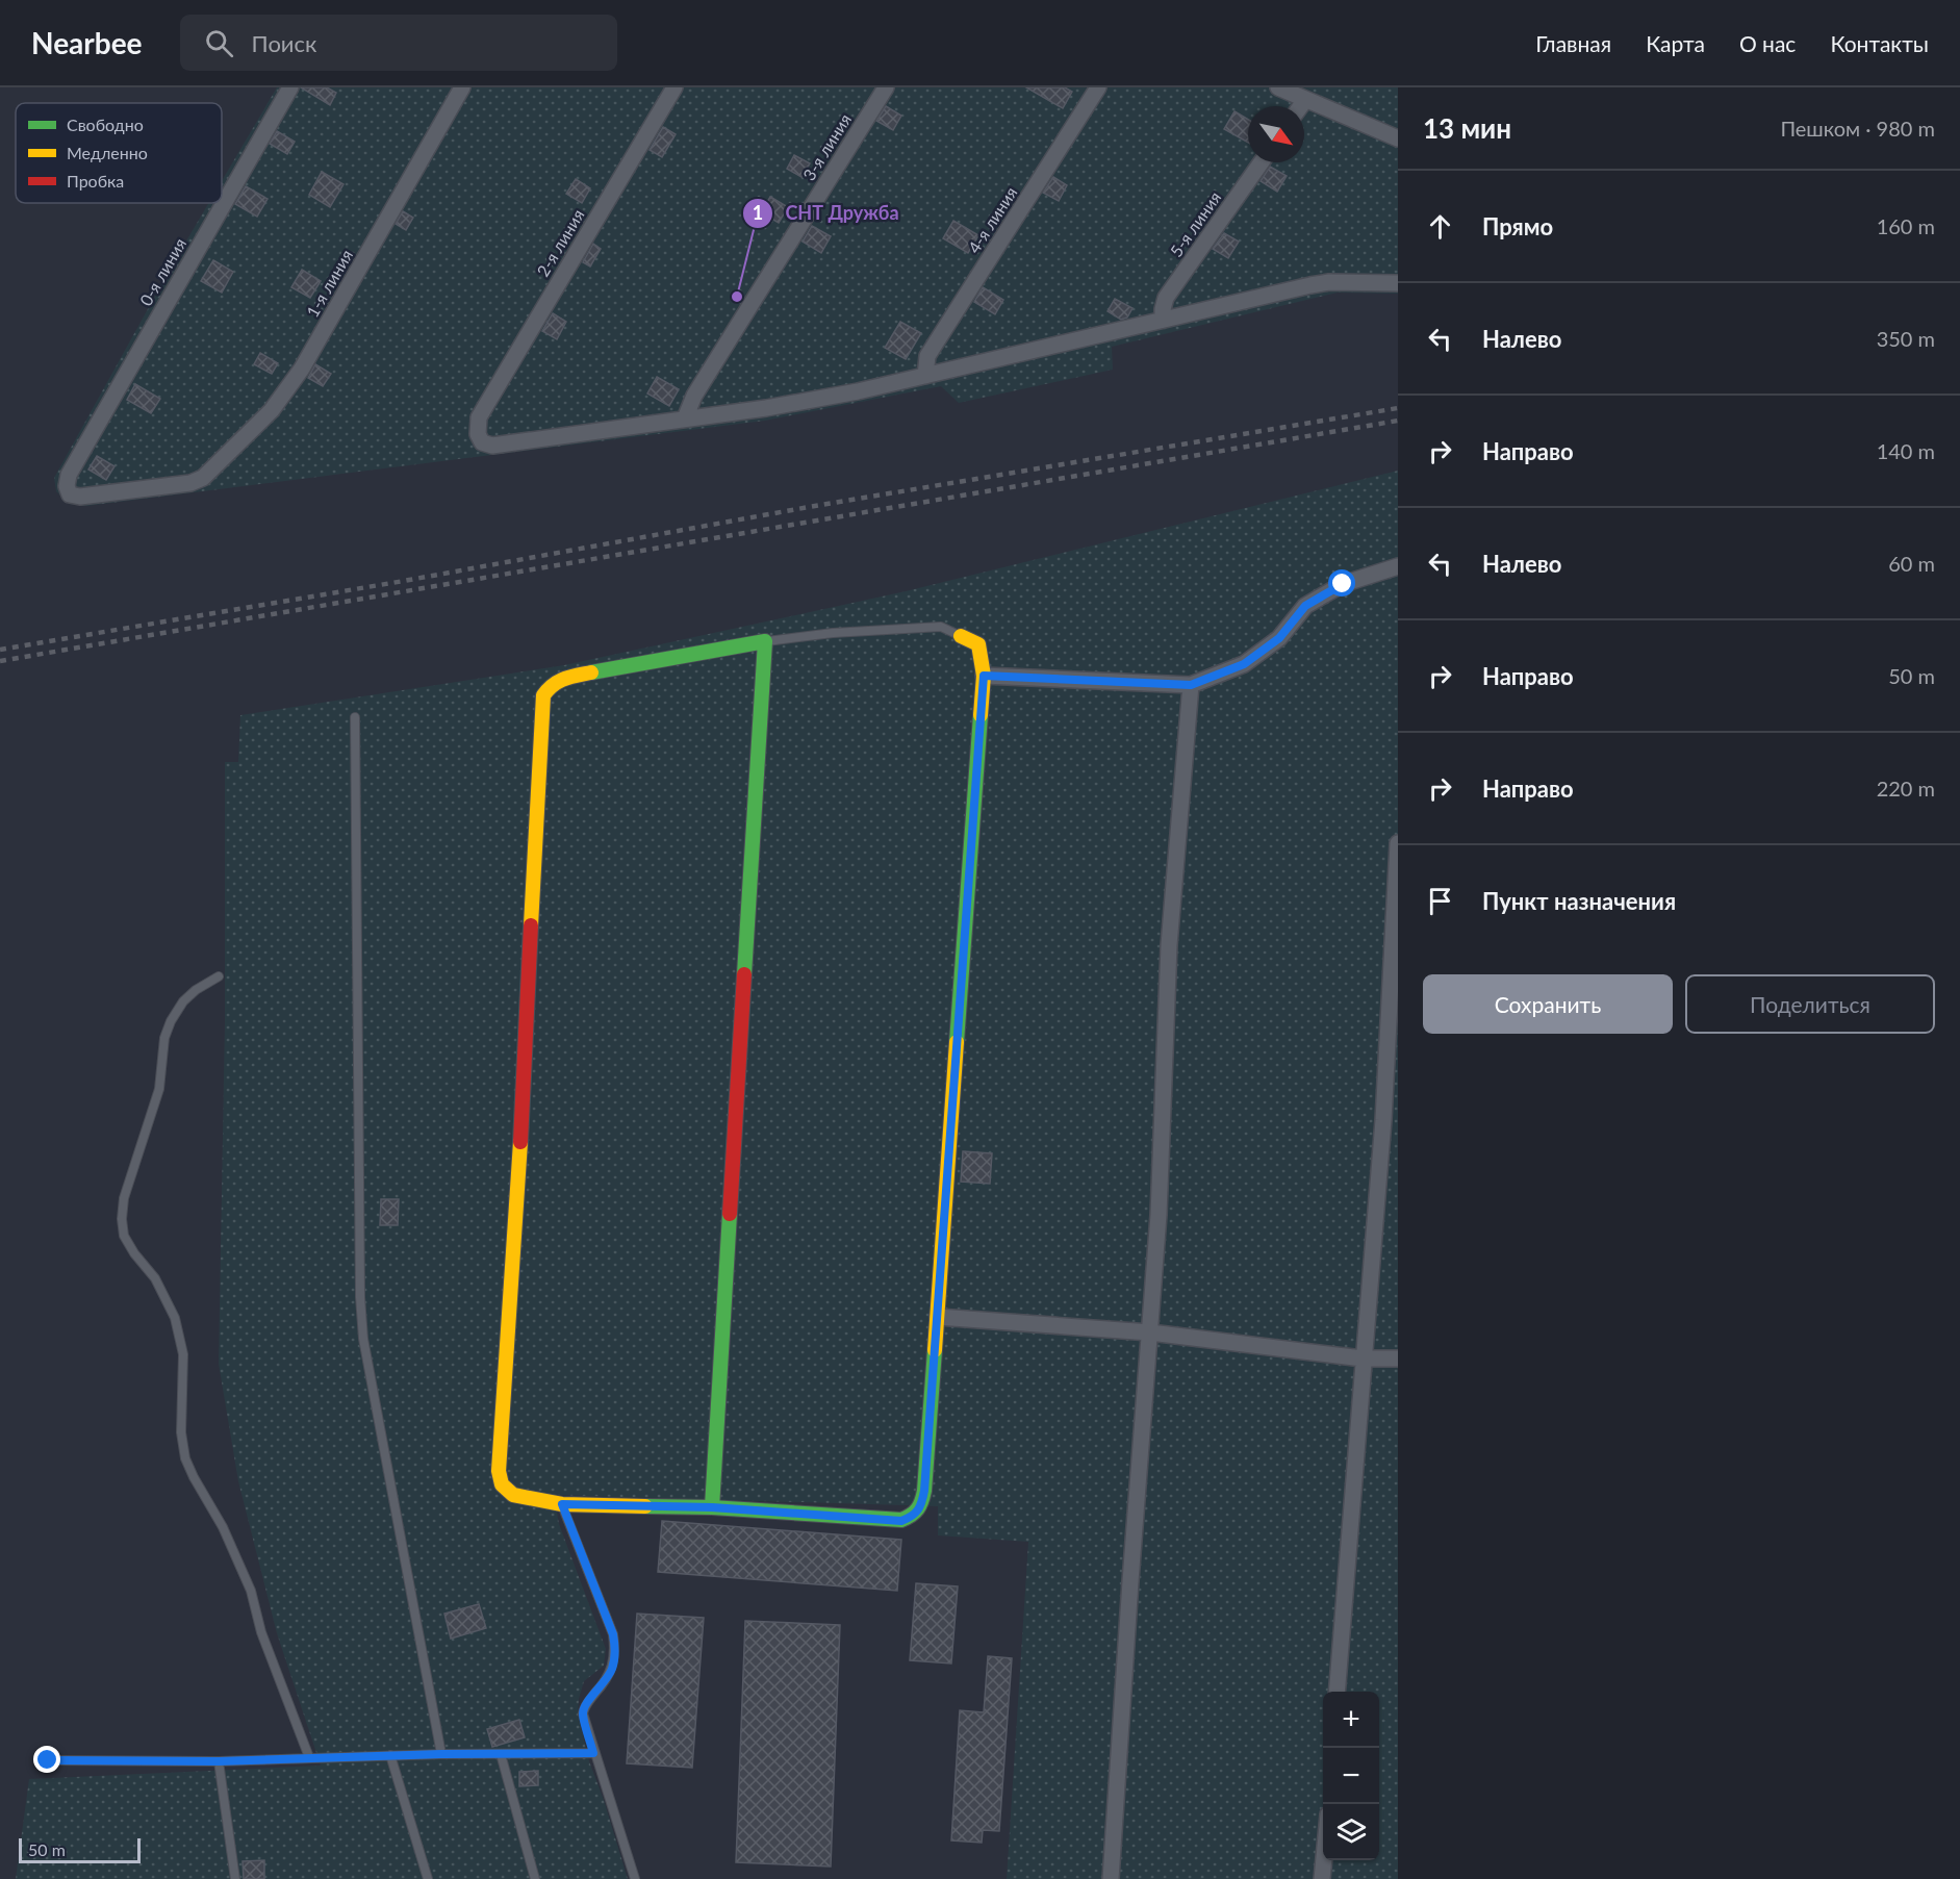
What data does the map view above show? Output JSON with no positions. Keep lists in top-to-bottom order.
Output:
{
  "streets": {
    "street": [
      "3-я линия",
      "4-я линия",
      "5-я линия",
      "2-я линия",
      "0-я линия",
      "1-я линия"
    ]
  },
  "crossings": [
    ["3-я линия", "2-я линия"],
    ["0-я линия", "1-я линия"]
  ],
  "places": ["СНТ Дружба"],
  "legend": ["Свободно", "Медленно", "Пробка"],
  "scale_bar": "50 m",
  "north": "bottom right",
  "page": {
    "header": "Nearbee",
    "search": "Поиск",
    "nav": [
      "Главная",
      "Карта",
      "О нас",
      "Контакты"
    ],
    "heading": ["13 мин", "Пешком · 980 m"],
    "list": [
      ["Прямо", "160 m"],
      ["Налево", "350 m"],
      ["Направо", "140 m"],
      ["Налево", "60 m"],
      ["Направо", "50 m"],
      ["Направо", "220 m"],
      "Пункт назначения"
    ],
    "buttons": ["Сохранить", "Поделиться"],
    "map_buttons": ["+", "−"],
    "scale": "50 m"
  }
}
